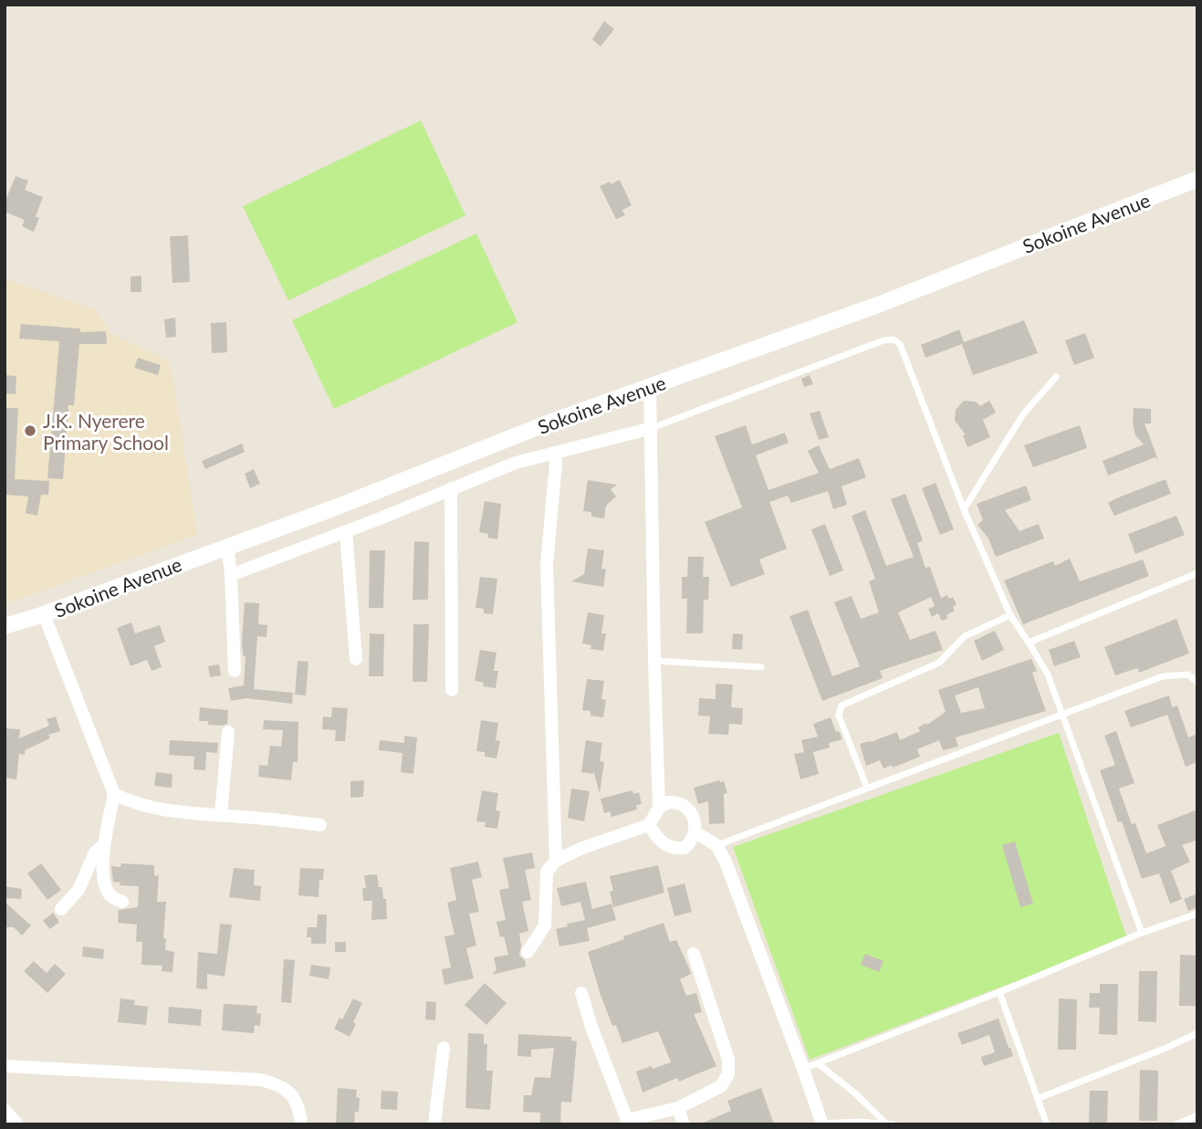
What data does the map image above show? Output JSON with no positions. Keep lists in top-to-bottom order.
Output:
{
  "streets": {
    "street": ["Sokoine Avenue"]
  },
  "places": ["J.K. Nyerere Primary School"]
}
